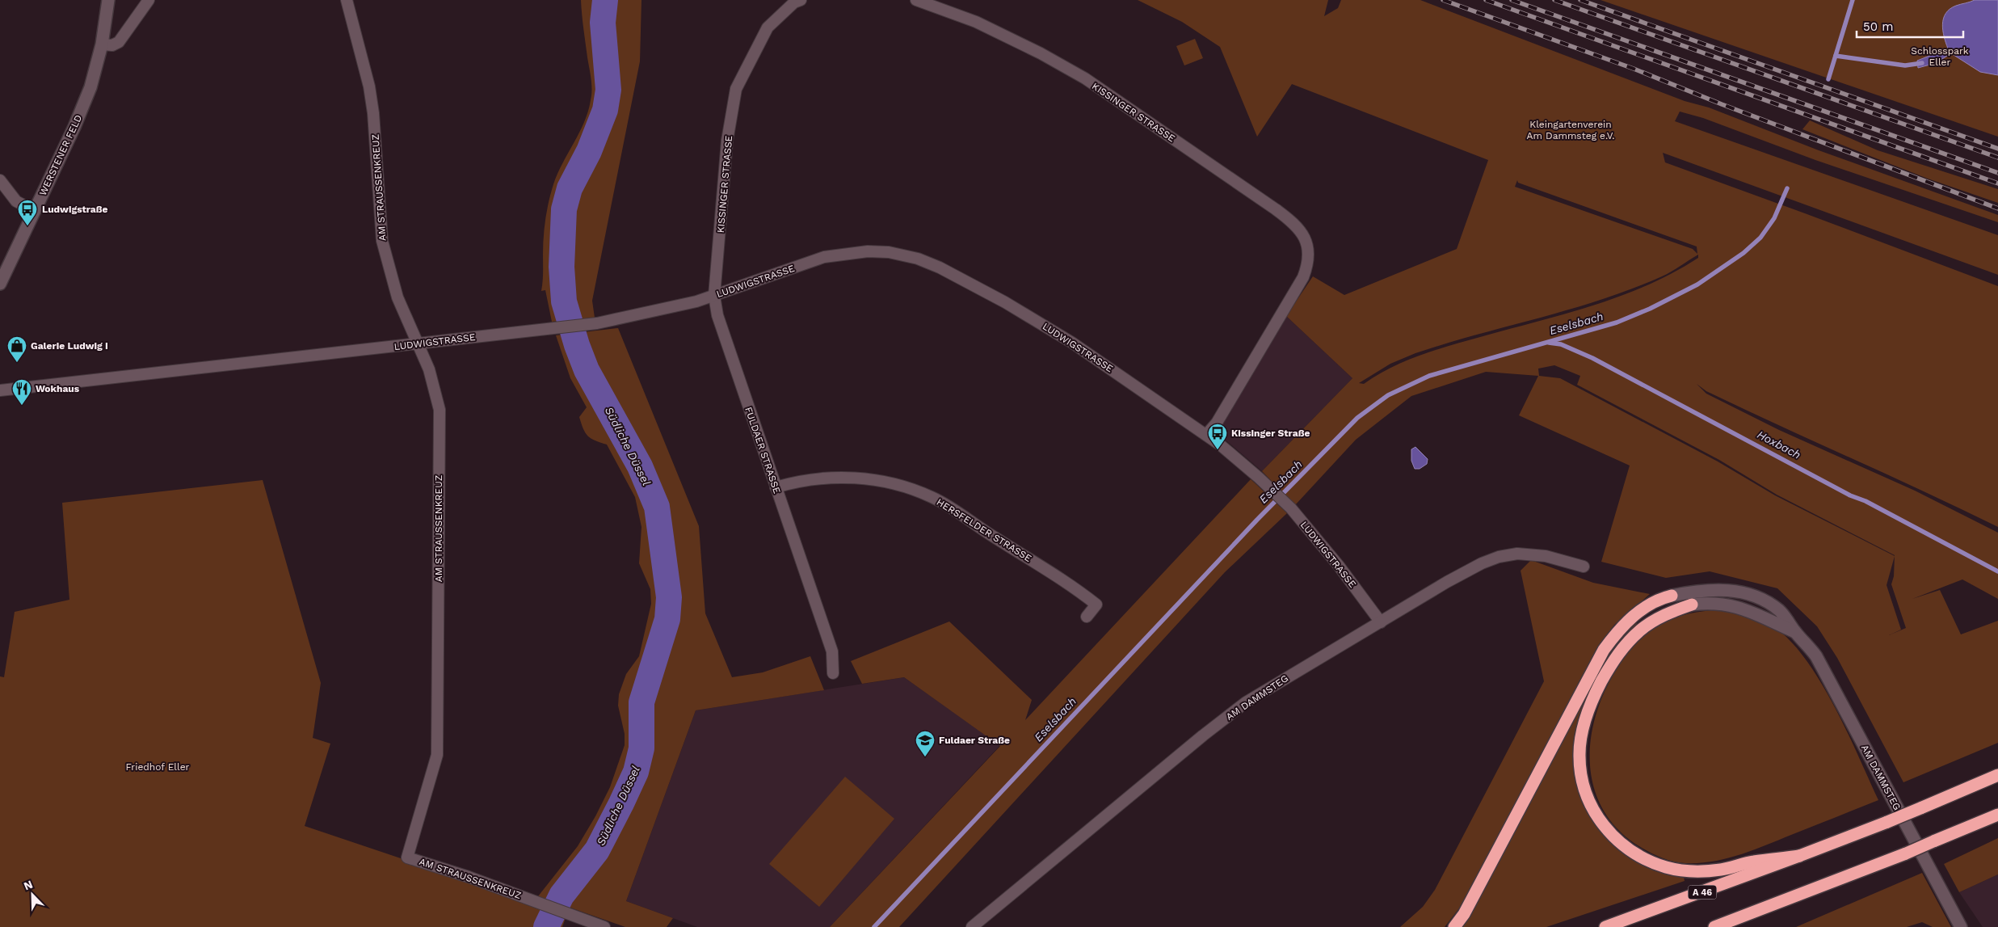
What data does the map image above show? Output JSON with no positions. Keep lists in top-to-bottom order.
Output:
{
  "streets": {
    "highway": ["A 46"],
    "main road": ["WERSTENER FELD", "AM DAMMSTEG"],
    "street": [
      "KISSINGER STRASSE",
      "AM STRAUSSENKREUZ",
      "LUDWIGSTRASSE",
      "FULDAER STRASSE",
      "HERSFELDER STRASSE"
    ]
  },
  "crossings": [
    ["KISSINGER STRASSE", "LUDWIGSTRASSE"],
    ["KISSINGER STRASSE", "FULDAER STRASSE"],
    ["AM STRAUSSENKREUZ", "LUDWIGSTRASSE"],
    ["LUDWIGSTRASSE", "FULDAER STRASSE"],
    ["LUDWIGSTRASSE", "AM DAMMSTEG"],
    ["FULDAER STRASSE", "HERSFELDER STRASSE"]
  ],
  "water": ["Eselsbach", "Hoxbach", "Südliche Düssel"],
  "parks": ["Schlosspark Eller", "Kleingartenverein Am Dammsteg e.V.", "Friedhof Eller"],
  "places": {
    "bus stop": ["Ludwigstraße", "Kissinger Straße"],
    "shop": ["Galerie Ludwig I"],
    "restaurant": ["Wokhaus"],
    "school or university": ["Fuldaer Straße"]
  },
  "scale_bar": "50 m",
  "north": "top left"
}
